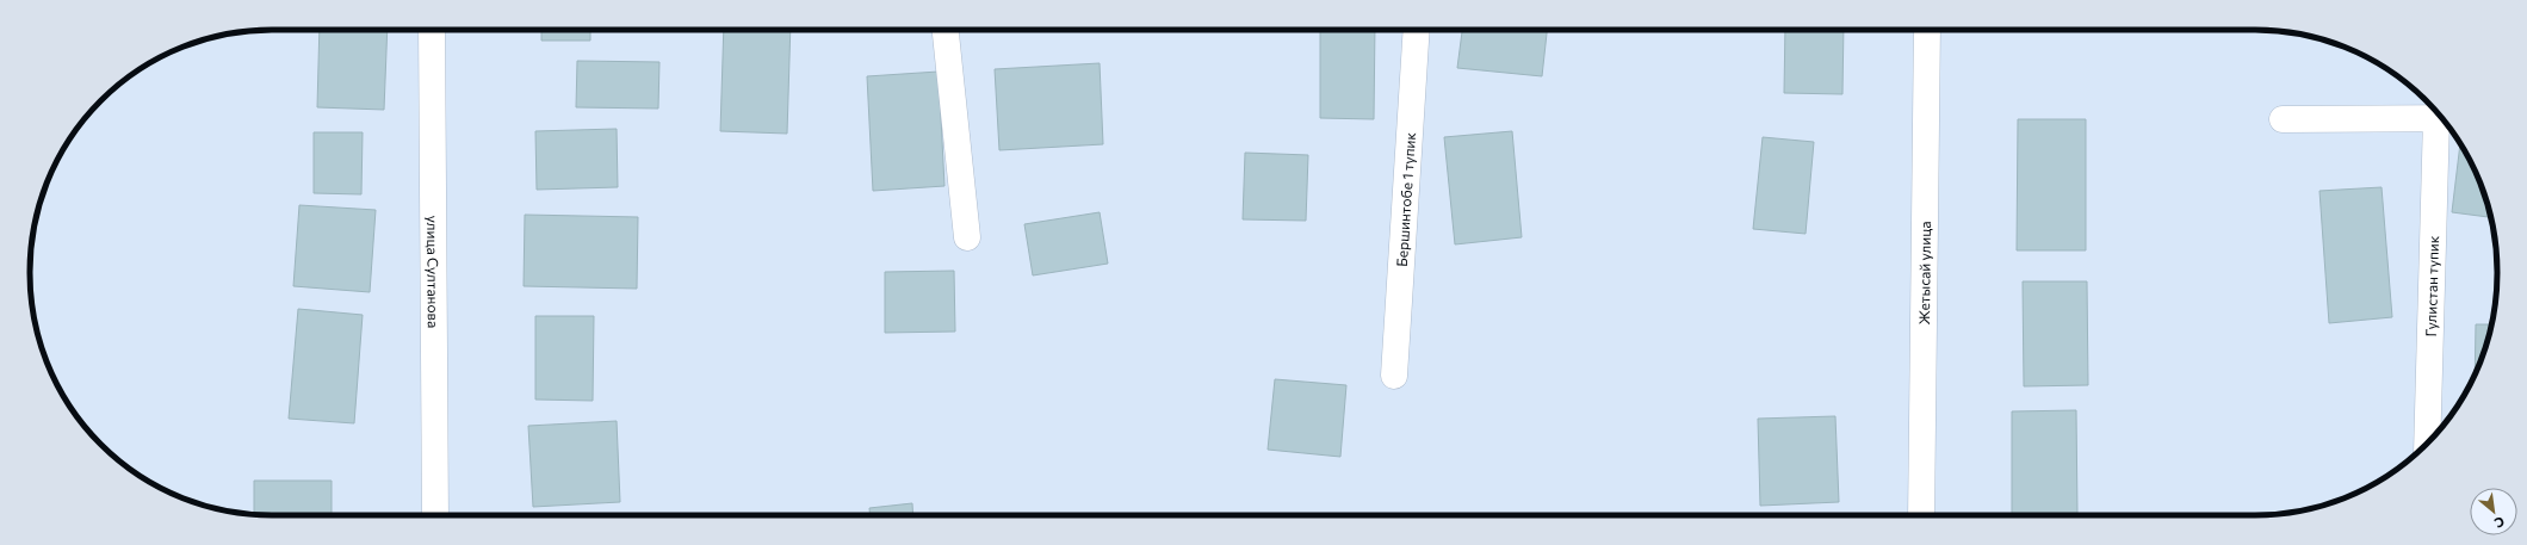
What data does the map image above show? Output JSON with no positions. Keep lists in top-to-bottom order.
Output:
{
  "streets": {
    "street": [
      "Бершинтобе 1 тупик",
      "улица Султанова",
      "Жетысай улица",
      "Гулистан тупик"
    ]
  },
  "north": "bottom right"
}
